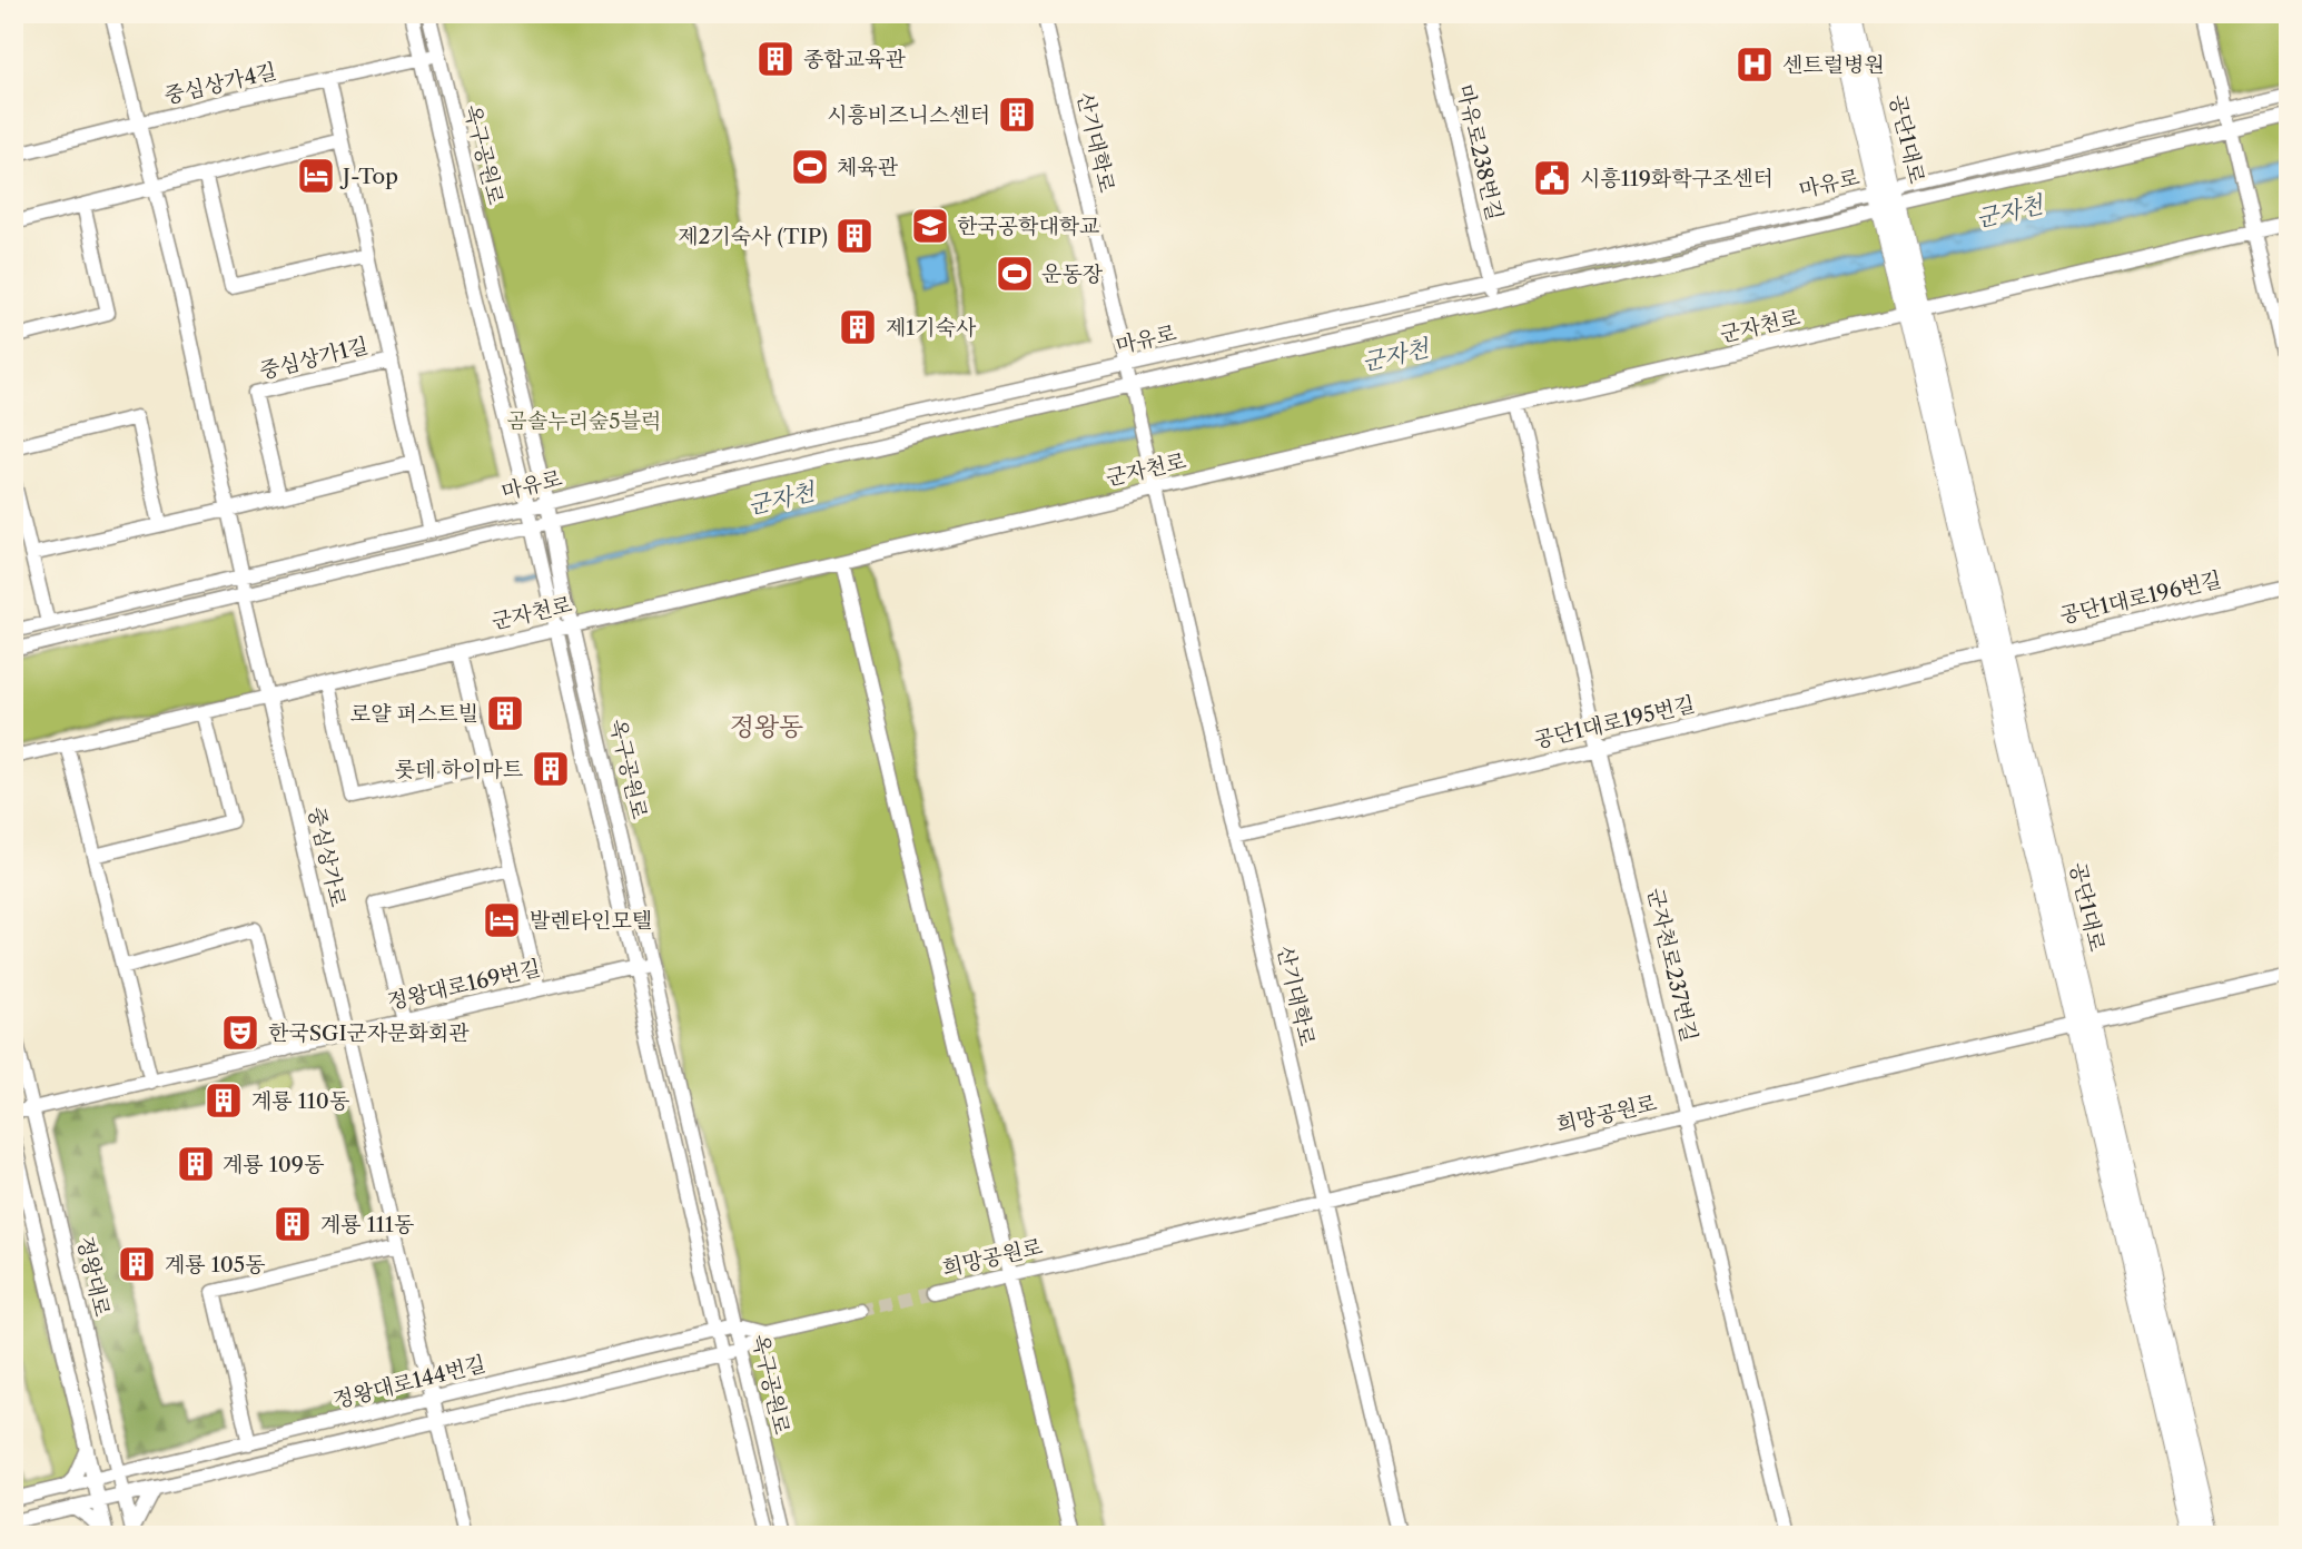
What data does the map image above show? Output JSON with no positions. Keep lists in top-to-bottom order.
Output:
{
  "streets": {
    "main road": ["공단1대로"],
    "street": [
      "중심상가4길",
      "산기대학로",
      "마유로238번길",
      "옥구공원로",
      "마유로",
      "군자천로",
      "중심상가1길",
      "공단1대로196번길",
      "공단1대로195번길",
      "중심상가로",
      "군자천로237번길",
      "정왕대로169번길",
      "희망공원로",
      "정왕대로",
      "정왕대로144번길"
    ]
  },
  "crossings": [
    ["중심상가4길", "옥구공원로"],
    ["중심상가4길", "중심상가1길"],
    ["중심상가4길", "중심상가로"],
    ["공단1대로", "마유로"],
    ["공단1대로", "군자천로"],
    ["공단1대로", "공단1대로196번길"],
    ["공단1대로", "공단1대로195번길"],
    ["공단1대로", "희망공원로"],
    ["산기대학로", "마유로"],
    ["산기대학로", "군자천로"],
    ["산기대학로", "공단1대로195번길"],
    ["산기대학로", "희망공원로"],
    ["마유로238번길", "마유로"],
    ["옥구공원로", "마유로"],
    ["옥구공원로", "군자천로"],
    ["옥구공원로", "정왕대로169번길"],
    ["옥구공원로", "정왕대로144번길"],
    ["마유로", "중심상가1길"],
    ["마유로", "중심상가로"],
    ["군자천로", "중심상가로"],
    ["군자천로", "군자천로237번길"],
    ["공단1대로196번길", "공단1대로195번길"],
    ["공단1대로195번길", "군자천로237번길"],
    ["중심상가로", "정왕대로169번길"],
    ["중심상가로", "정왕대로144번길"],
    ["군자천로237번길", "희망공원로"],
    ["정왕대로169번길", "정왕대로"],
    ["정왕대로", "정왕대로144번길"]
  ],
  "districts": ["정왕동"],
  "water": ["군자천"],
  "parks": ["곰솔누리숲5블럭"],
  "places": {
    "building": [
      "종합교육관",
      "시흥비즈니스센터",
      "제2기숙사 (TIP)",
      "제1기숙사",
      "로얄 퍼스트빌",
      "롯데 하이마트",
      "계룡 110동",
      "계룡 109동",
      "계룡 111동",
      "계룡 105동"
    ],
    "hospital": ["센트럴병원"],
    "sports": ["체육관", "운동장"],
    "hotel": ["J-Top", "발렌타인모텔"],
    "public building": ["시흥119화학구조센터"],
    "school or university": ["한국공학대학교"],
    "theatre": ["한국SGI군자문화회관"]
  }
}
